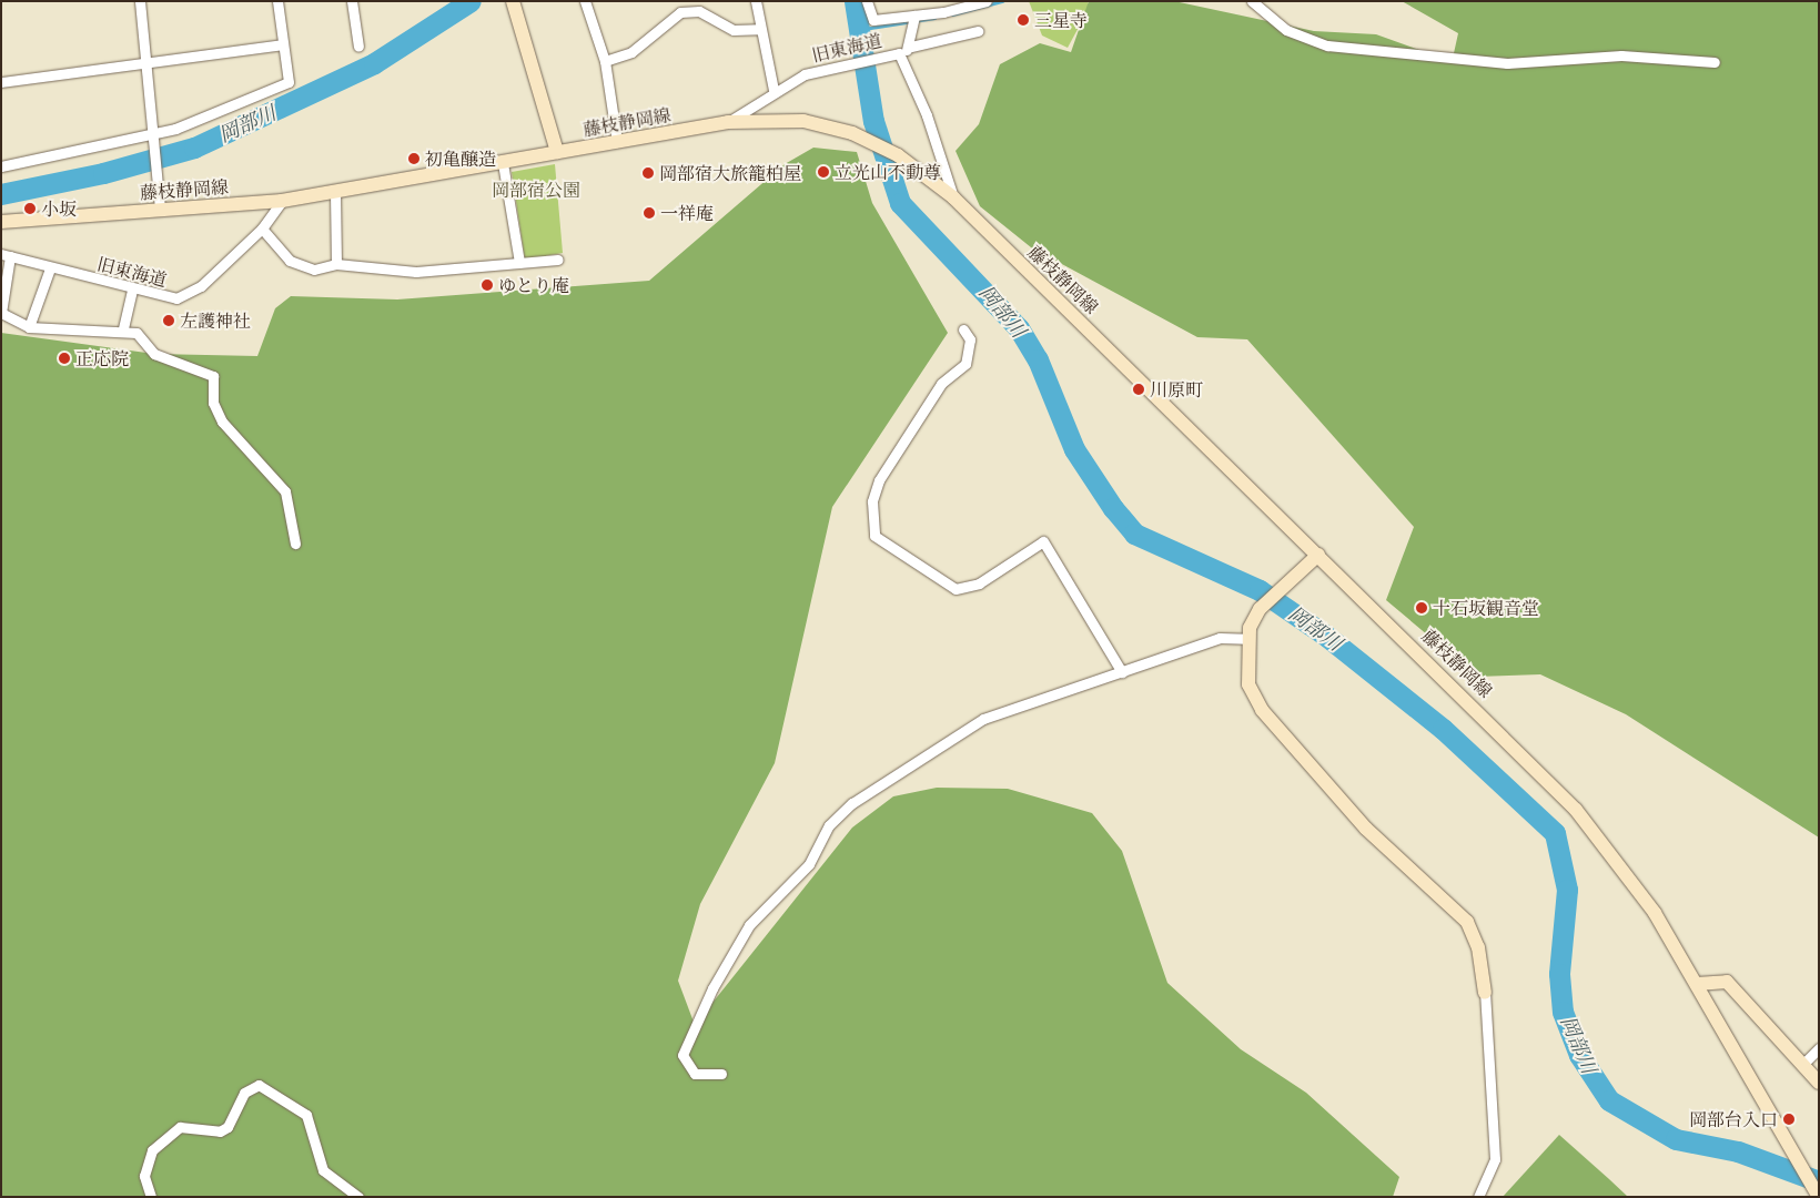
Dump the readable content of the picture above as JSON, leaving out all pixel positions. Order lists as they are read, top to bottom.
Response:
{
  "streets": {
    "main road": ["藤枝静岡線"],
    "street": ["旧東海道"]
  },
  "crossings": [
    ["旧東海道", "藤枝静岡線"]
  ],
  "water": ["岡部川"],
  "parks": ["岡部宿公園"],
  "places": [
    "三星寺",
    "初亀醸造",
    "立光山不動尊",
    "岡部宿大旅籠柏屋",
    "小坂",
    "一祥庵",
    "ゆとり庵",
    "左護神社",
    "正応院",
    "川原町",
    "十石坂観音堂",
    "岡部台入口"
  ]
}
